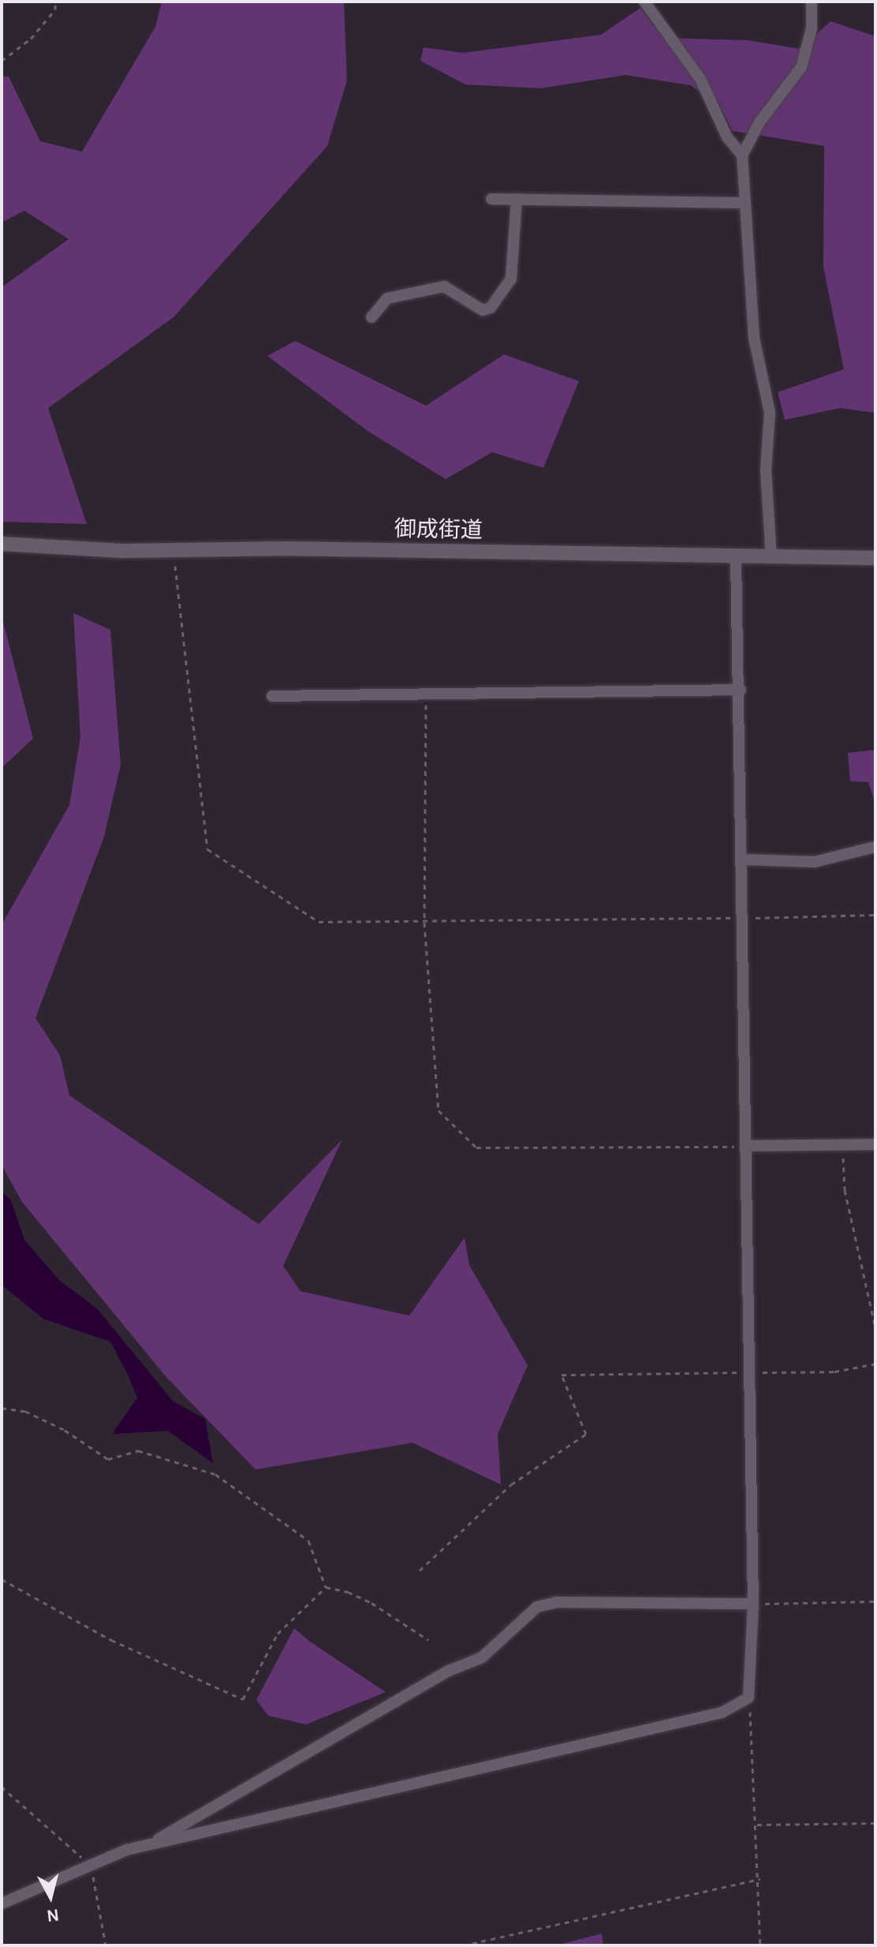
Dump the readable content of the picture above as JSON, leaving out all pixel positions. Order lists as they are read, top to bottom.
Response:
{
  "streets": {
    "street": ["御成街道"]
  },
  "north": "bottom"
}
